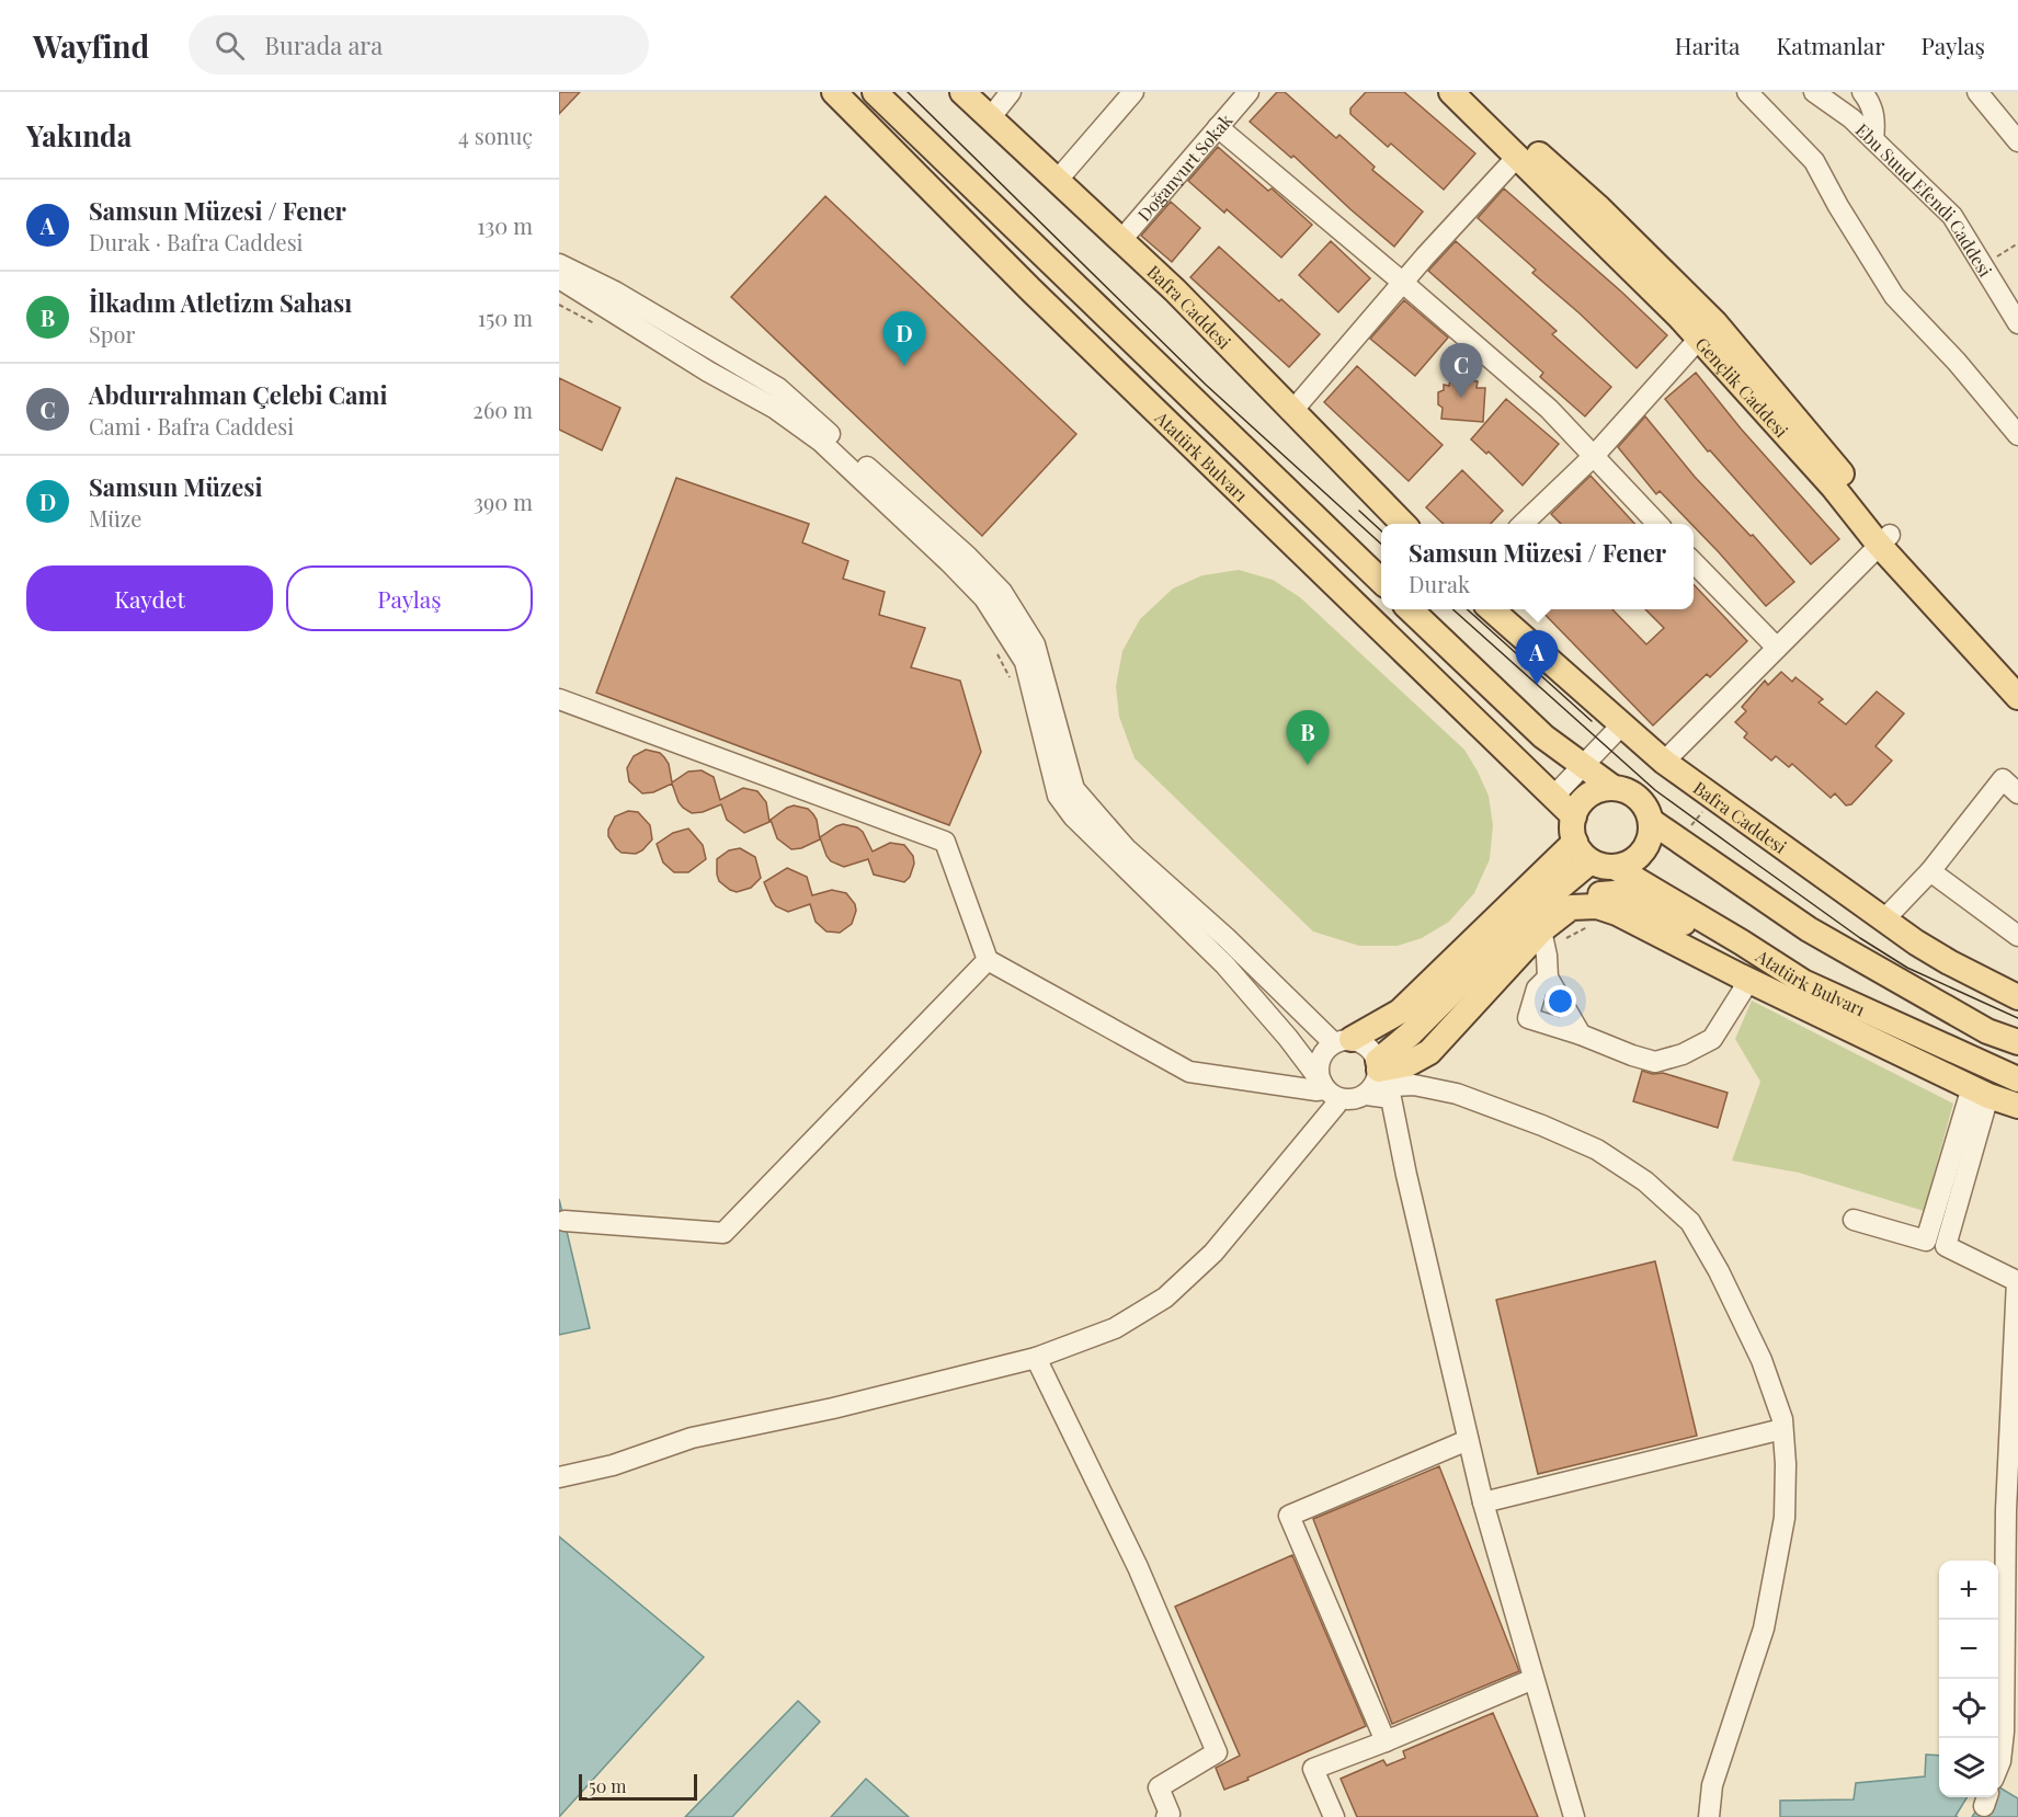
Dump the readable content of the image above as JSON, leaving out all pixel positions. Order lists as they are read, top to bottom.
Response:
{
  "streets": {
    "main road": ["Bafra Caddesi", "Gençlik Caddesi", "Atatürk Bulvarı"],
    "street": ["Doğanyurt Sokak", "Ebu Suud Efendi Caddesi"]
  },
  "crossings": [
    ["Doğanyurt Sokak", "Bafra Caddesi"]
  ],
  "scale_bar": "50 m",
  "page": {
    "header": "Wayfind",
    "search": "Burada ara",
    "nav": ["Harita", "Katmanlar", "Paylaş"],
    "heading": ["Yakında", "4 sonuç"],
    "list": [
      {
        "mark": "A",
        "name": "Samsun Müzesi / Fener",
        "note": "Durak · Bafra Caddesi",
        "value": "130 m"
      },
      {
        "mark": "B",
        "name": "İlkadım Atletizm Sahası",
        "note": "Spor",
        "value": "150 m"
      },
      {
        "mark": "C",
        "name": "Abdurrahman Çelebi Cami",
        "note": "Cami · Bafra Caddesi",
        "value": "260 m"
      },
      {
        "mark": "D",
        "name": "Samsun Müzesi",
        "note": "Müze",
        "value": "390 m"
      }
    ],
    "pins": [
      "D",
      "C",
      "A",
      "B"
    ],
    "popup": ["Samsun Müzesi / Fener", "Durak"],
    "buttons": ["Kaydet", "Paylaş"],
    "map_buttons": ["+", "−"],
    "scale": "50 m"
  }
}
